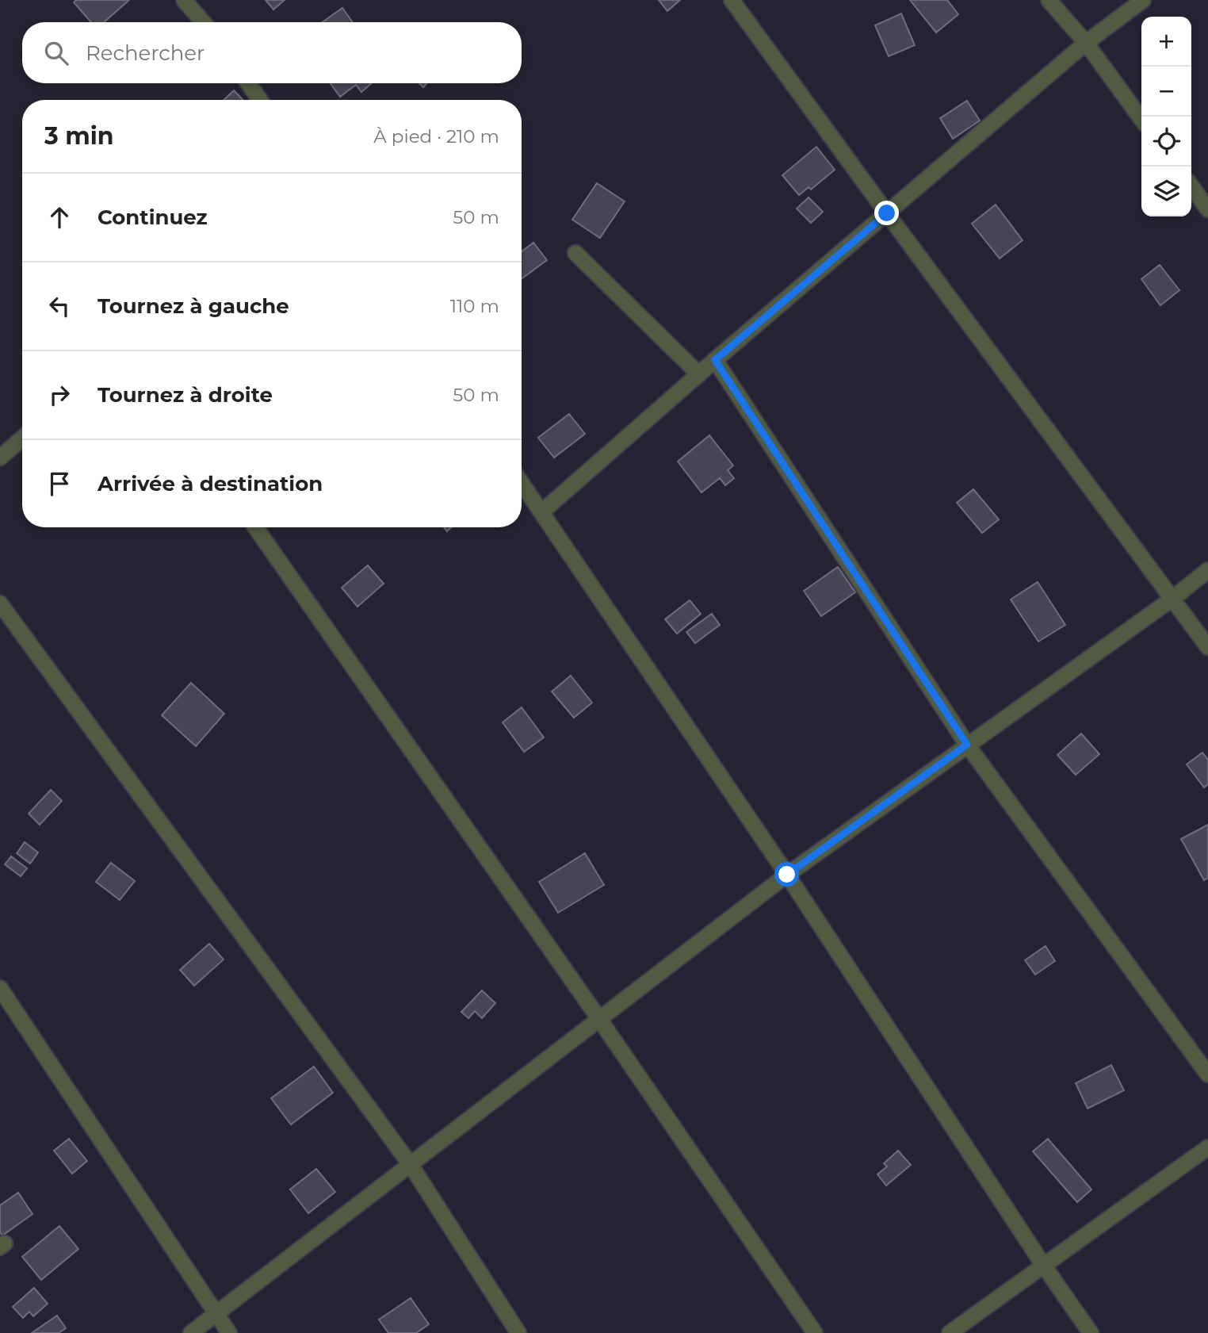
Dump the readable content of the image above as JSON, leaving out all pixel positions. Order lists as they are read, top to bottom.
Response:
{
  "page": {
    "map_buttons": ["+", "−"],
    "search": "Rechercher",
    "heading": ["3 min", "À pied · 210 m"],
    "list": [
      ["Continuez", "50 m"],
      ["Tournez à gauche", "110 m"],
      ["Tournez à droite", "50 m"],
      "Arrivée à destination"
    ]
  }
}
